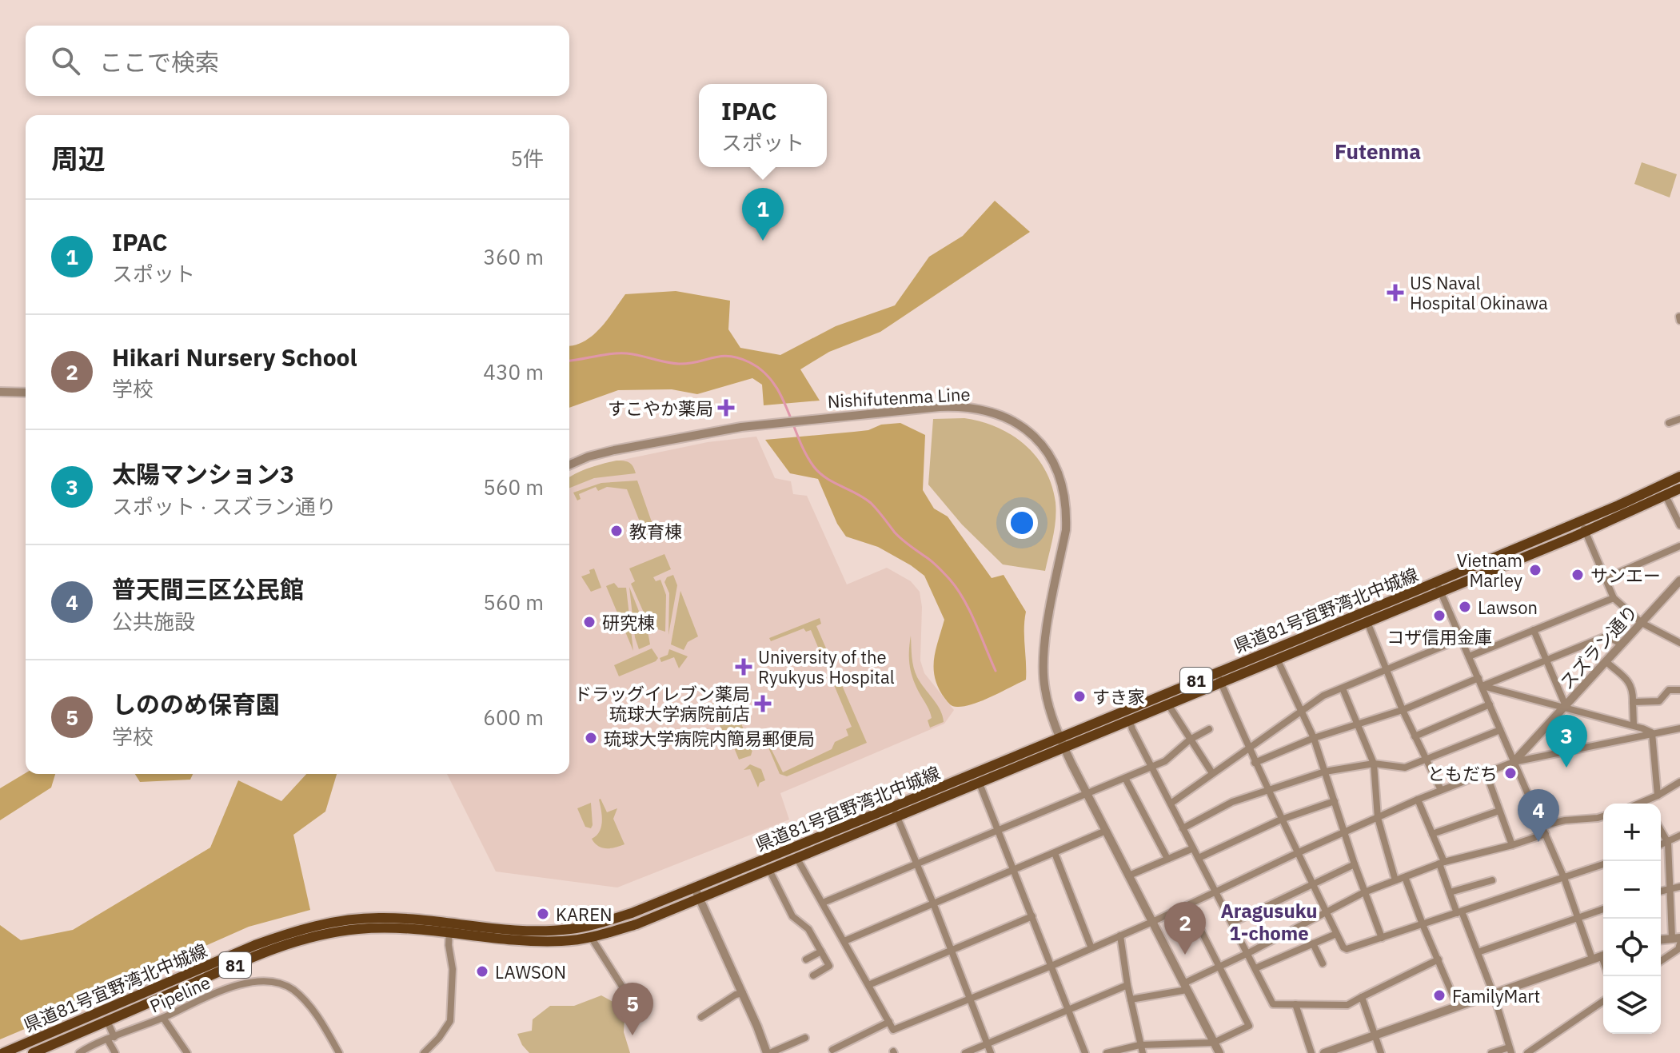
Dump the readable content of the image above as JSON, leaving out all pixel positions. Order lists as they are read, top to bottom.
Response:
{
  "streets": {
    "main road": ["県道81号宜野湾北中城線", "81"],
    "street": ["Nishifutenma Line", "スズラン通り", "Pipeline"]
  },
  "crossings": [
    ["Nishifutenma Line", "県道81号宜野湾北中城線"]
  ],
  "districts": ["Futenma", "Aragusuku 1-chome"],
  "places": {
    "health": [
      "US Naval Hospital Okinawa",
      "すこやか薬局",
      "University of the Ryukyus Hospital",
      "ドラッグイレブン薬局 琉球大学病院前店"
    ],
    "other": [
      "教育棟",
      "Vietnam Marley",
      "サンエー",
      "Lawson",
      "コザ信用金庫",
      "研究棟",
      "すき家",
      "琉球大学病院内簡易郵便局",
      "ともだち",
      "KAREN",
      "LAWSON",
      "FamilyMart"
    ]
  },
  "page": {
    "search": "ここで検索",
    "popup": ["IPAC", "スポット"],
    "heading": ["周辺", "5件"],
    "pins": [
      "1",
      "3",
      "4",
      "2",
      "5"
    ],
    "list": [
      {
        "mark": "1",
        "name": "IPAC",
        "note": "スポット",
        "value": "360 m"
      },
      {
        "mark": "2",
        "name": "Hikari Nursery School",
        "note": "学校",
        "value": "430 m"
      },
      {
        "mark": "3",
        "name": "太陽マンション3",
        "note": "スポット · スズラン通り",
        "value": "560 m"
      },
      {
        "mark": "4",
        "name": "普天間三区公民館",
        "note": "公共施設",
        "value": "560 m"
      },
      {
        "mark": "5",
        "name": "しののめ保育園",
        "note": "学校",
        "value": "600 m"
      }
    ],
    "map_buttons": ["+", "−"]
  }
}
